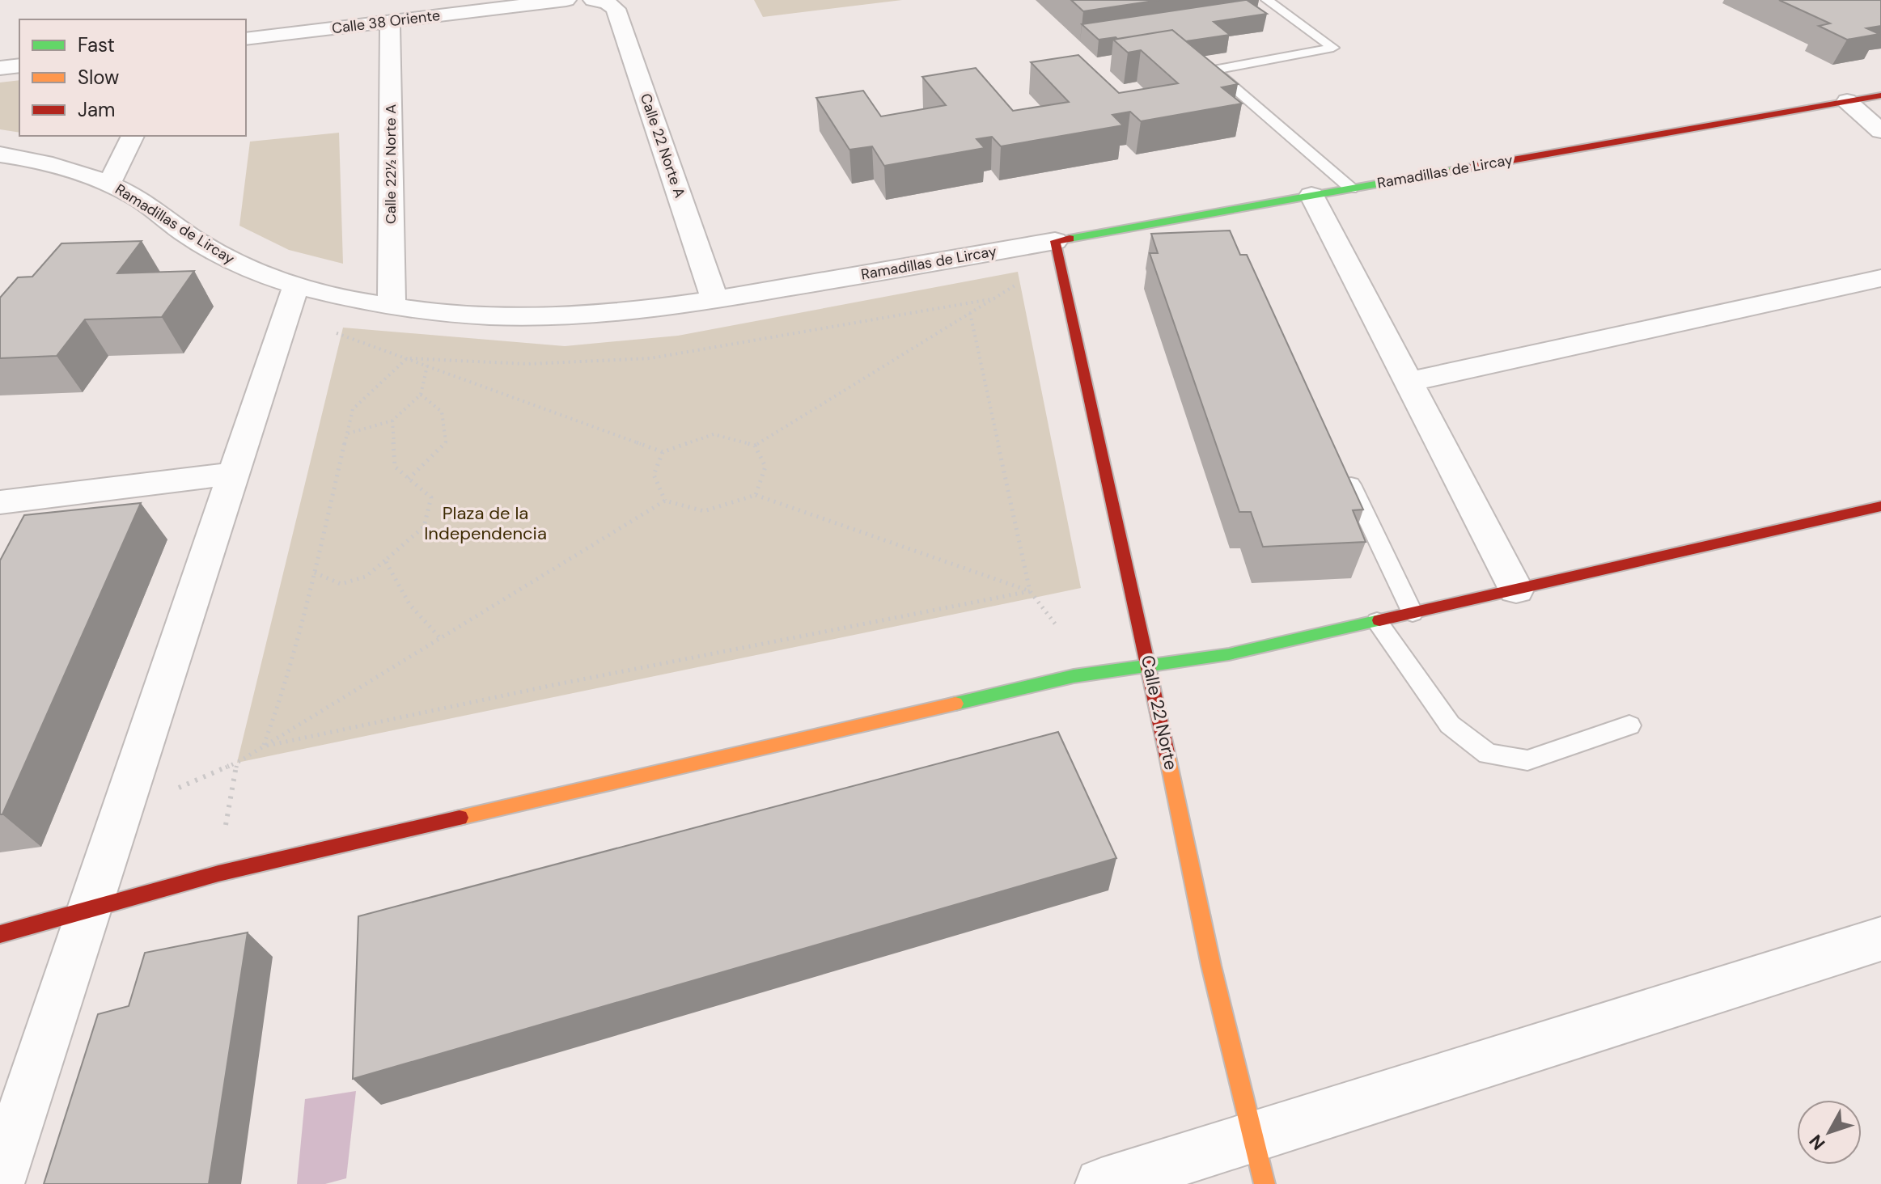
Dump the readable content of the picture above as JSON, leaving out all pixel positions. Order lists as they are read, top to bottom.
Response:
{
  "streets": {
    "street": [
      "Calle 38 Oriente",
      "Calle 22 Norte A",
      "Calle 22½ Norte A",
      "Ramadillas de Lircay",
      "Calle 22 Norte"
    ]
  },
  "crossings": [
    ["Calle 38 Oriente", "Calle 22½ Norte A"],
    ["Calle 22 Norte A", "Ramadillas de Lircay"],
    ["Calle 22½ Norte A", "Ramadillas de Lircay"],
    ["Ramadillas de Lircay", "Calle 22 Norte"]
  ],
  "parks": ["Plaza de la Independencia"],
  "legend": ["Fast", "Slow", "Jam"],
  "north": "bottom left"
}
